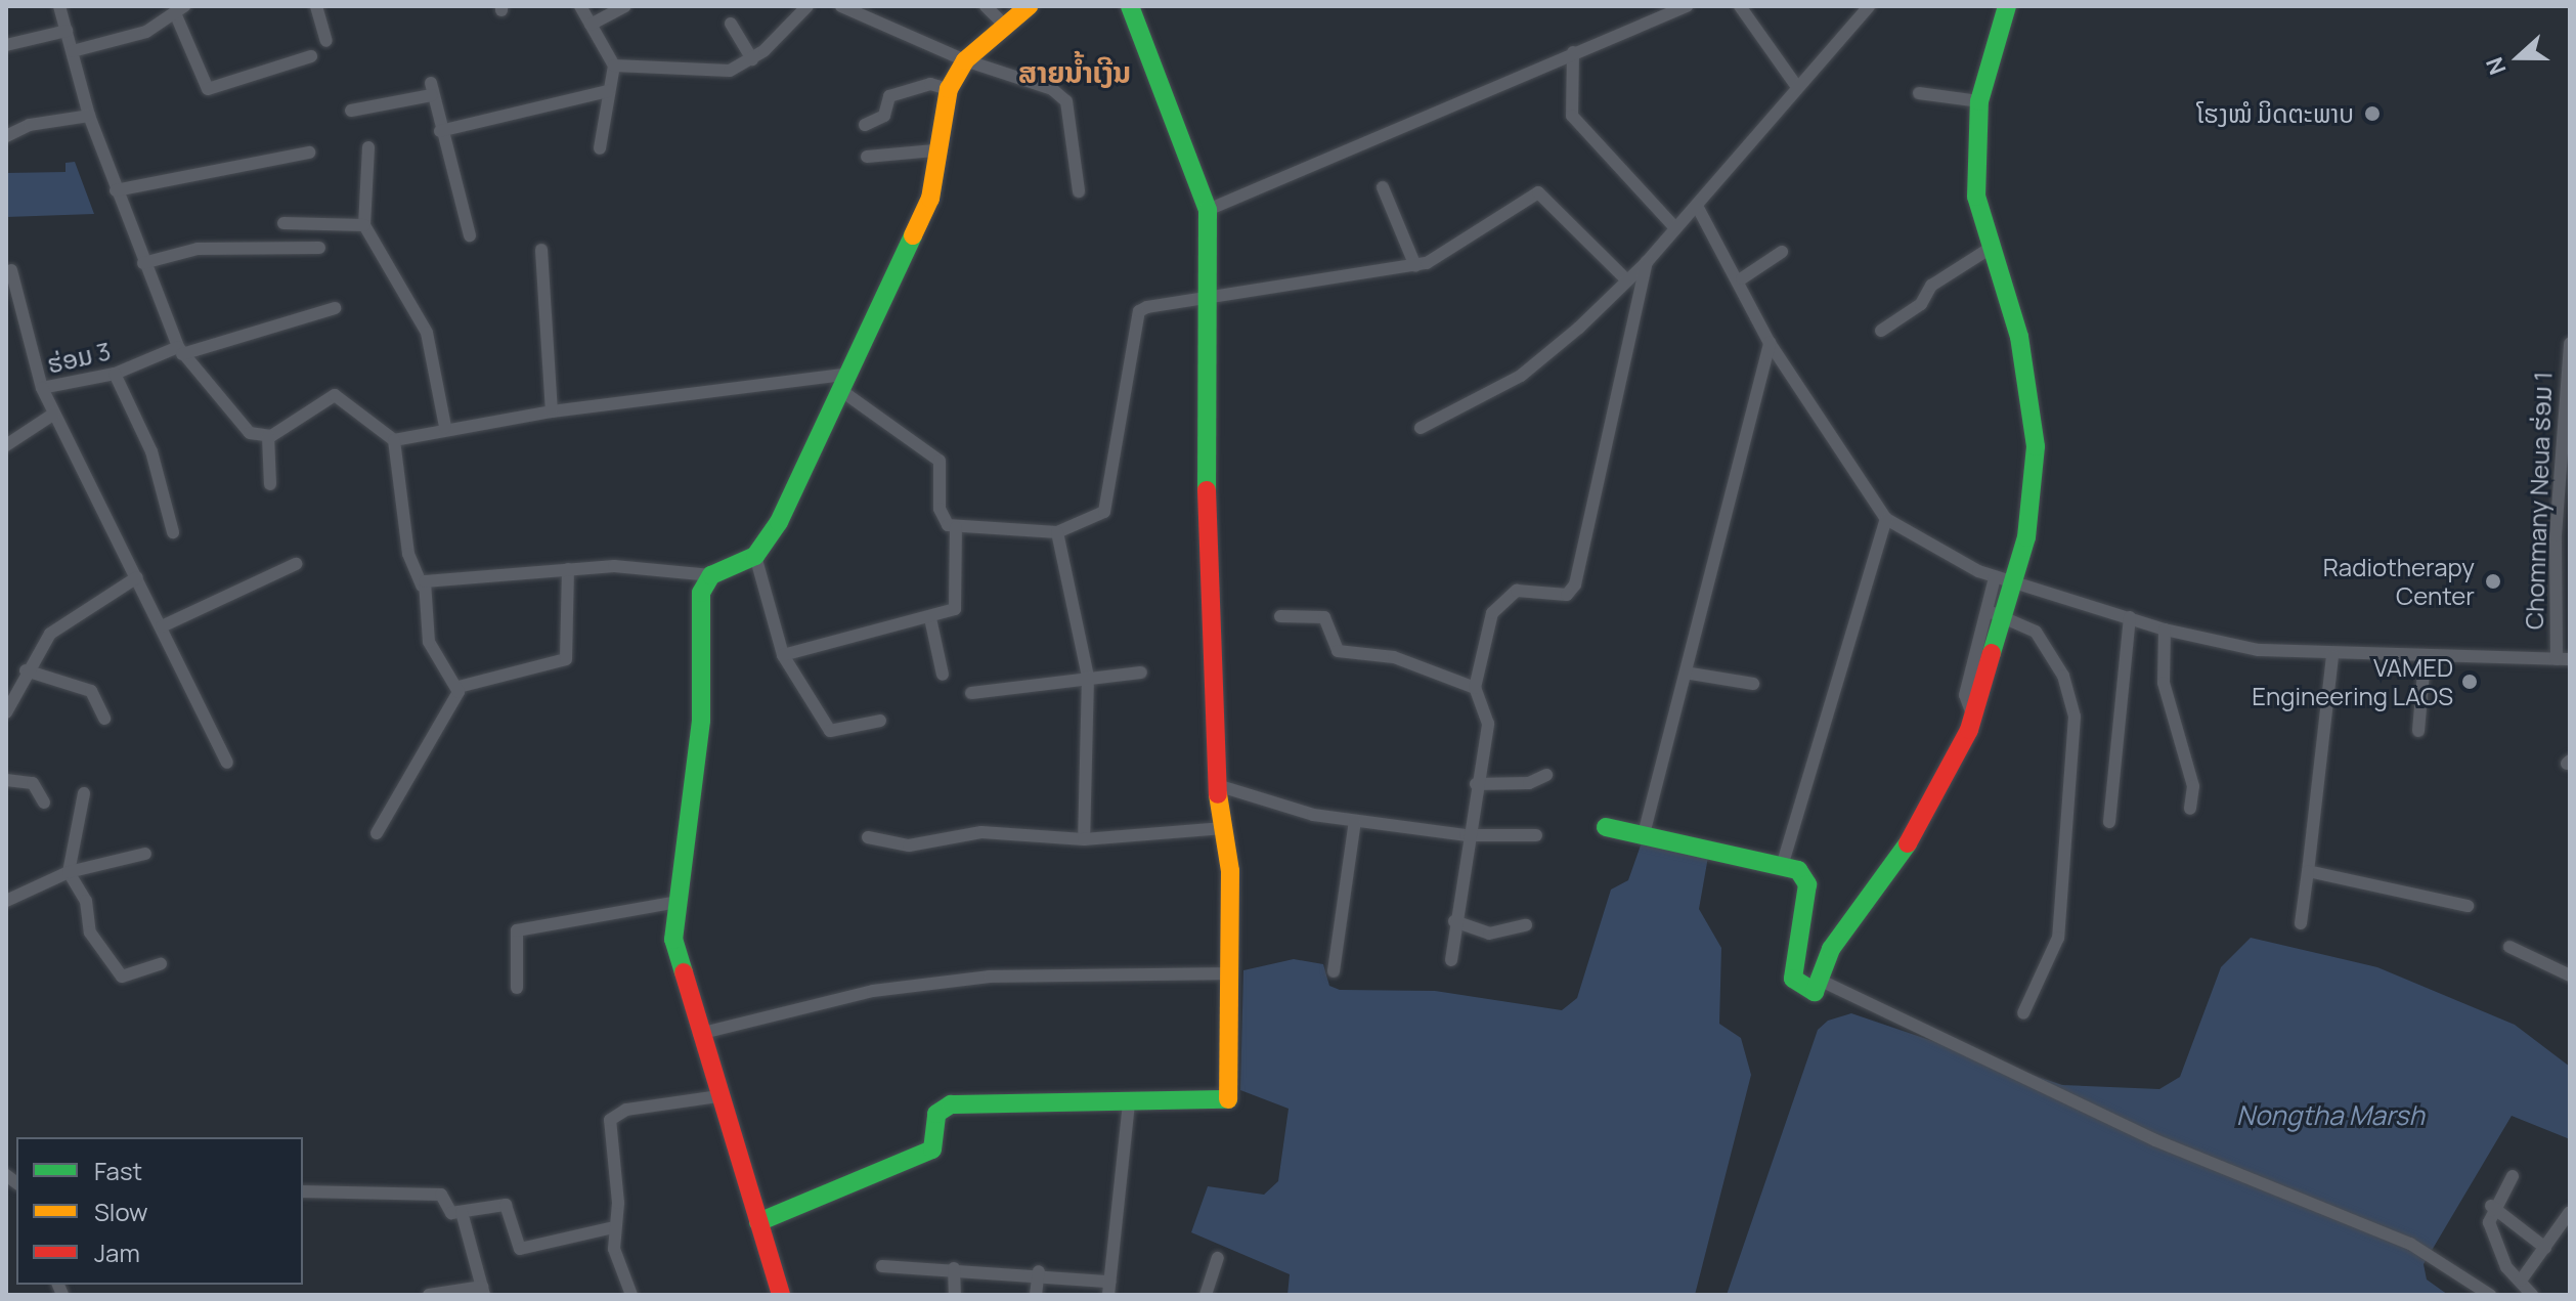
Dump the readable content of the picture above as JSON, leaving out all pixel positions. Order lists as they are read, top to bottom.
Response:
{
  "streets": {
    "street": ["ຮ່ອມ 3", "Chommany Neua ຮ່ອມ 1"]
  },
  "districts": ["ສາຍນ້ຳເງີນ"],
  "water": ["Nongtha Marsh"],
  "places": ["ໂຮງໝໍ ມິດຕະພາບ", "Radiotherapy Center", "VAMED Engineering LAOS"],
  "legend": ["Fast", "Slow", "Jam"],
  "north": "left"
}
